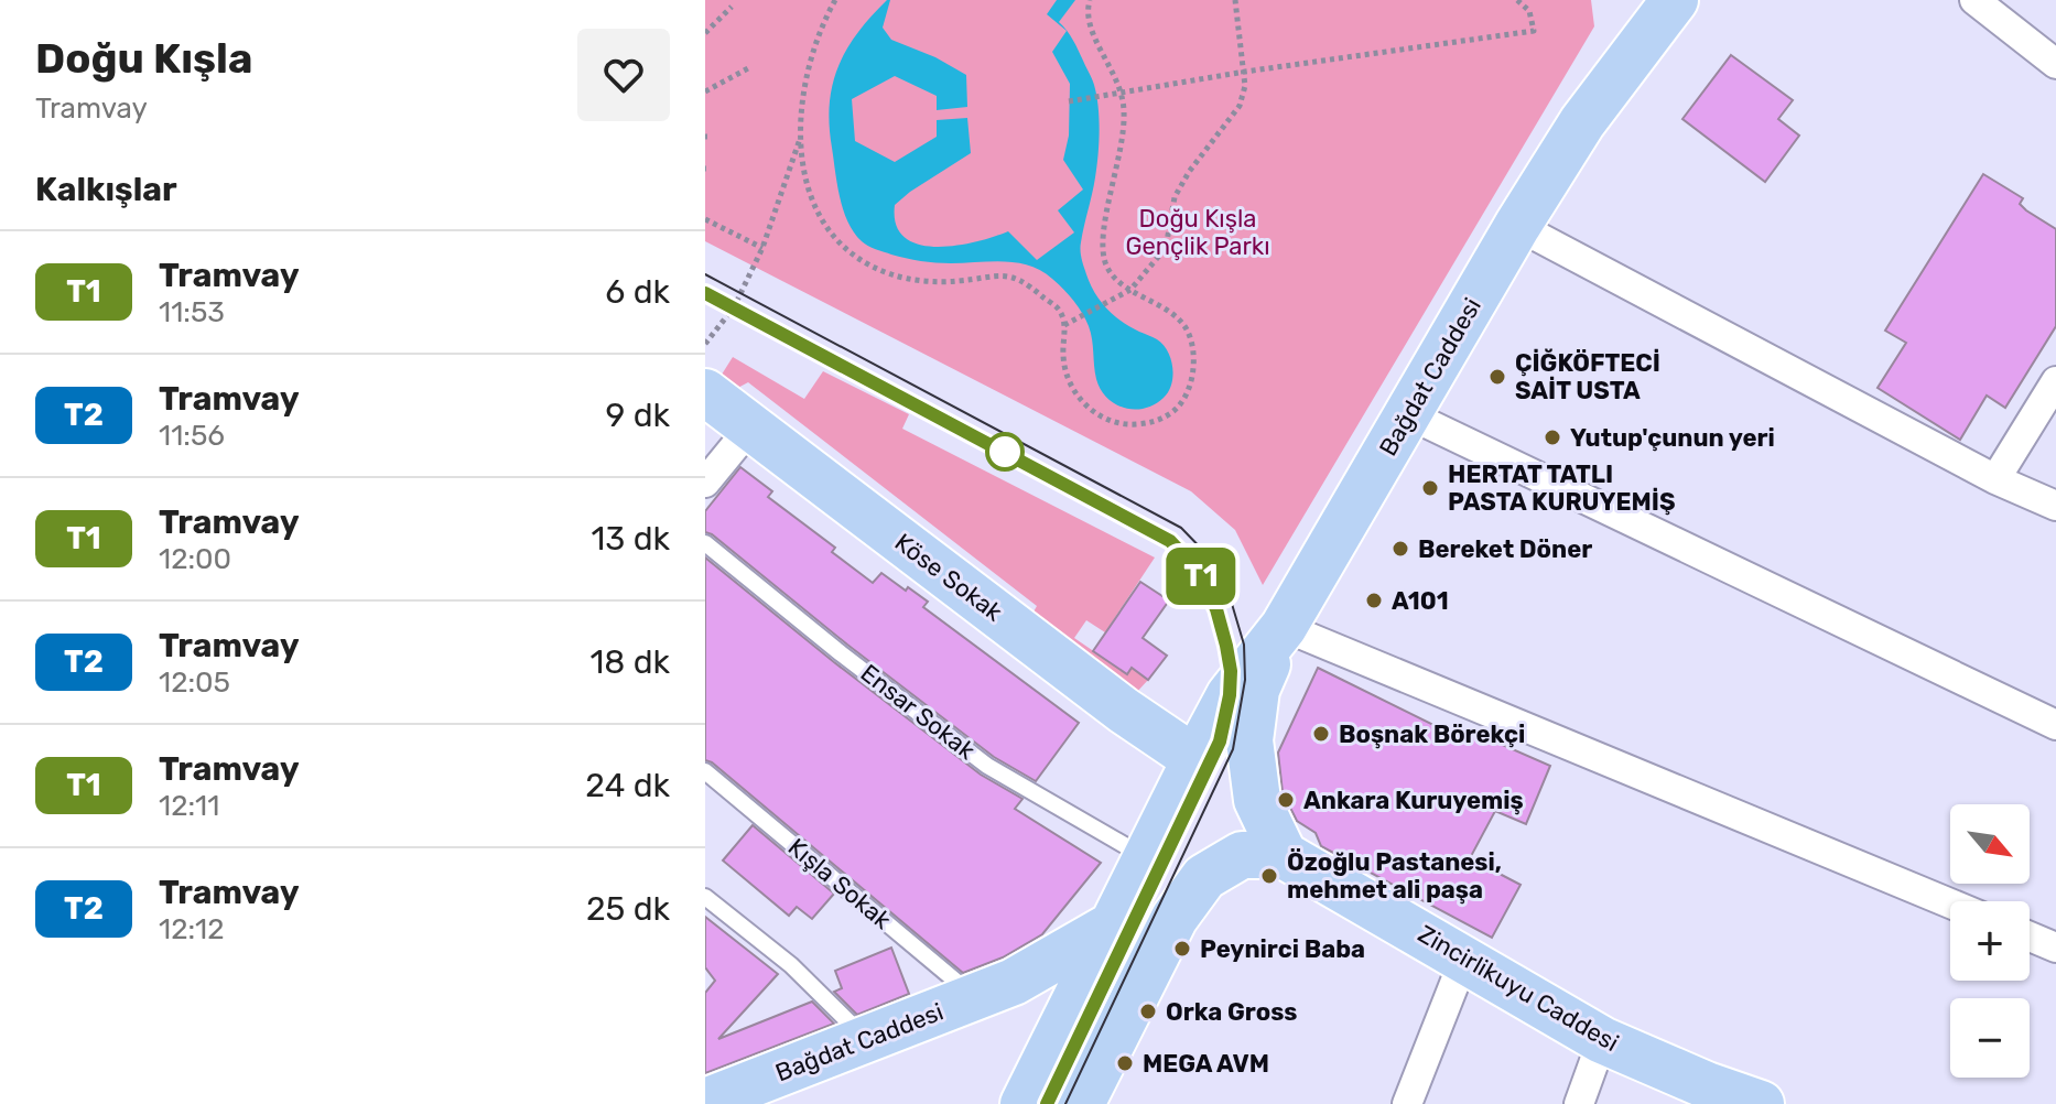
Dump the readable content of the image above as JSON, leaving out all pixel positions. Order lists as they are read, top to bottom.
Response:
{
  "streets": {
    "main road": ["Bağdat Caddesi", "Köse Sokak", "Zincirlikuyu Caddesi"],
    "lane": ["Ensar Sokak", "Kışla Sokak"]
  },
  "crossings": [
    ["Bağdat Caddesi", "Köse Sokak"],
    ["Bağdat Caddesi", "Ensar Sokak"],
    ["Bağdat Caddesi", "Kışla Sokak"]
  ],
  "parks": ["Doğu Kışla Gençlik Parkı"],
  "places": [
    "ÇİĞKÖFTECİ SAİT USTA",
    "Yutup'çunun yeri",
    "HERTAT TATLI PASTA KURUYEMİŞ",
    "Bereket Döner",
    "A101",
    "Boşnak Börekçi",
    "Ankara Kuruyemiş",
    "Özoğlu Pastanesi, mehmet ali paşa",
    "Peynirci Baba",
    "Orka Gross",
    "MEGA AVM"
  ],
  "lines": ["tram line T1"],
  "north": "bottom right",
  "page": {
    "heading": [
      ["Doğu Kışla", "Tramvay"],
      "Kalkışlar"
    ],
    "on_map": "T1",
    "list": [
      {
        "mark": "T1",
        "name": "Tramvay",
        "note": "11:53",
        "value": "6 dk"
      },
      {
        "mark": "T2",
        "name": "Tramvay",
        "note": "11:56",
        "value": "9 dk"
      },
      {
        "mark": "T1",
        "name": "Tramvay",
        "note": "12:00",
        "value": "13 dk"
      },
      {
        "mark": "T2",
        "name": "Tramvay",
        "note": "12:05",
        "value": "18 dk"
      },
      {
        "mark": "T1",
        "name": "Tramvay",
        "note": "12:11",
        "value": "24 dk"
      },
      {
        "mark": "T2",
        "name": "Tramvay",
        "note": "12:12",
        "value": "25 dk"
      }
    ],
    "map_buttons": ["+", "−"]
  }
}
